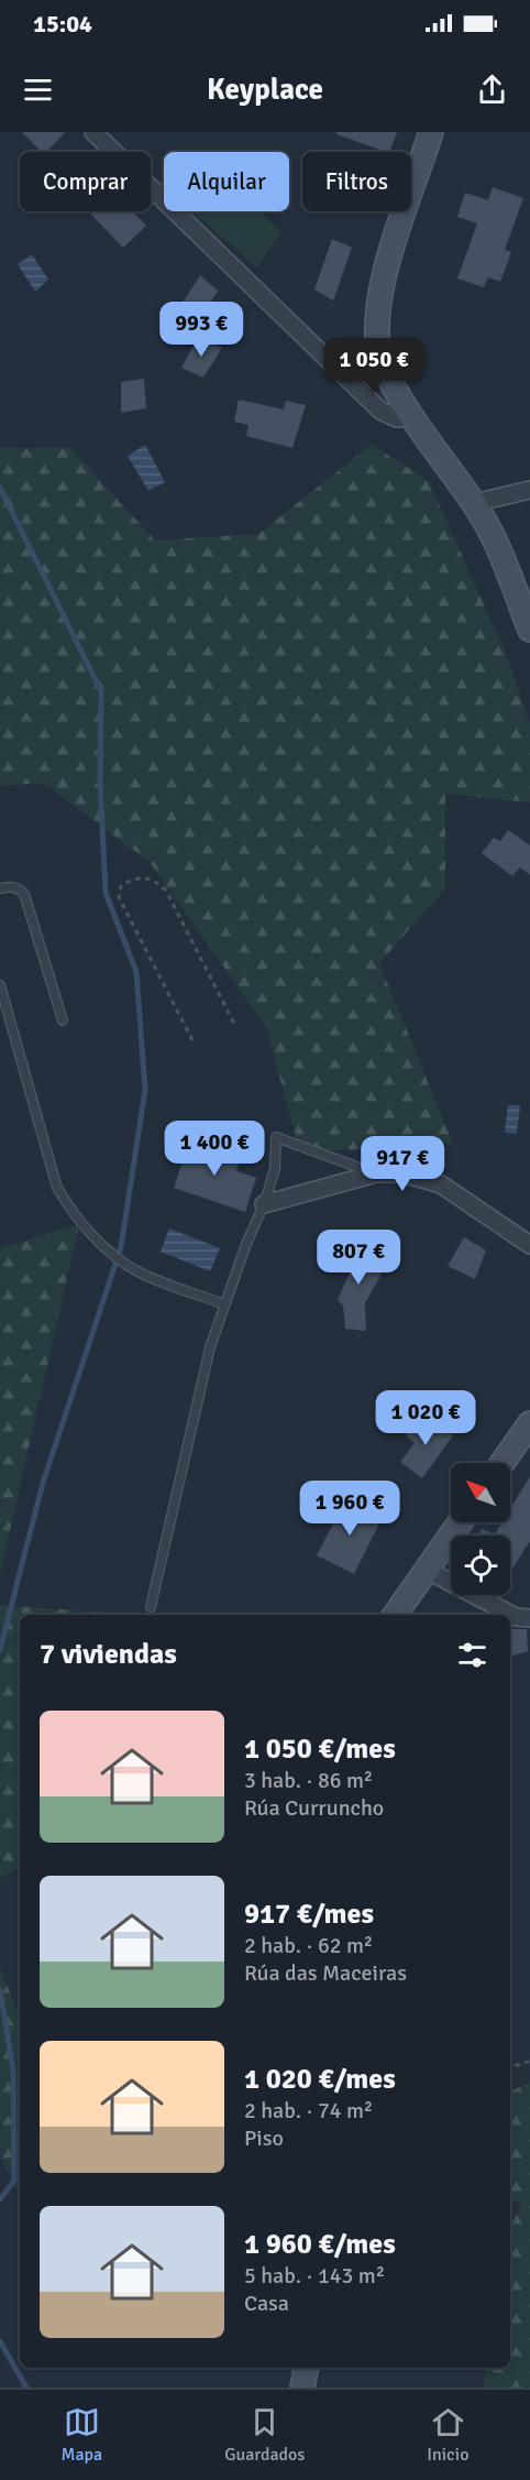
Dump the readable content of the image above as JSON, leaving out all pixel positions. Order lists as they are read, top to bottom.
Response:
{
  "north": "top left",
  "page": {
    "status": "15:04",
    "header": "Keyplace",
    "chip": ["Comprar", "Alquilar", "Filtros"],
    "price": [
      "993 €",
      "1 050 €",
      "1 400 €",
      "917 €",
      "807 €",
      "1 020 €",
      "1 960 €"
    ],
    "heading": "7 viviendas",
    "list": [
      {
        "name": "1 050 €/mes",
        "note": "3 hab. · 86 m² · Rúa Curruncho"
      },
      {
        "name": "917 €/mes",
        "note": "2 hab. · 62 m² · Rúa das Maceiras"
      },
      {
        "name": "1 020 €/mes",
        "note": "2 hab. · 74 m² · Piso"
      },
      {
        "name": "1 960 €/mes",
        "note": "5 hab. · 143 m² · Casa"
      }
    ],
    "tabs": ["Mapa", "Guardados", "Inicio"]
  }
}
